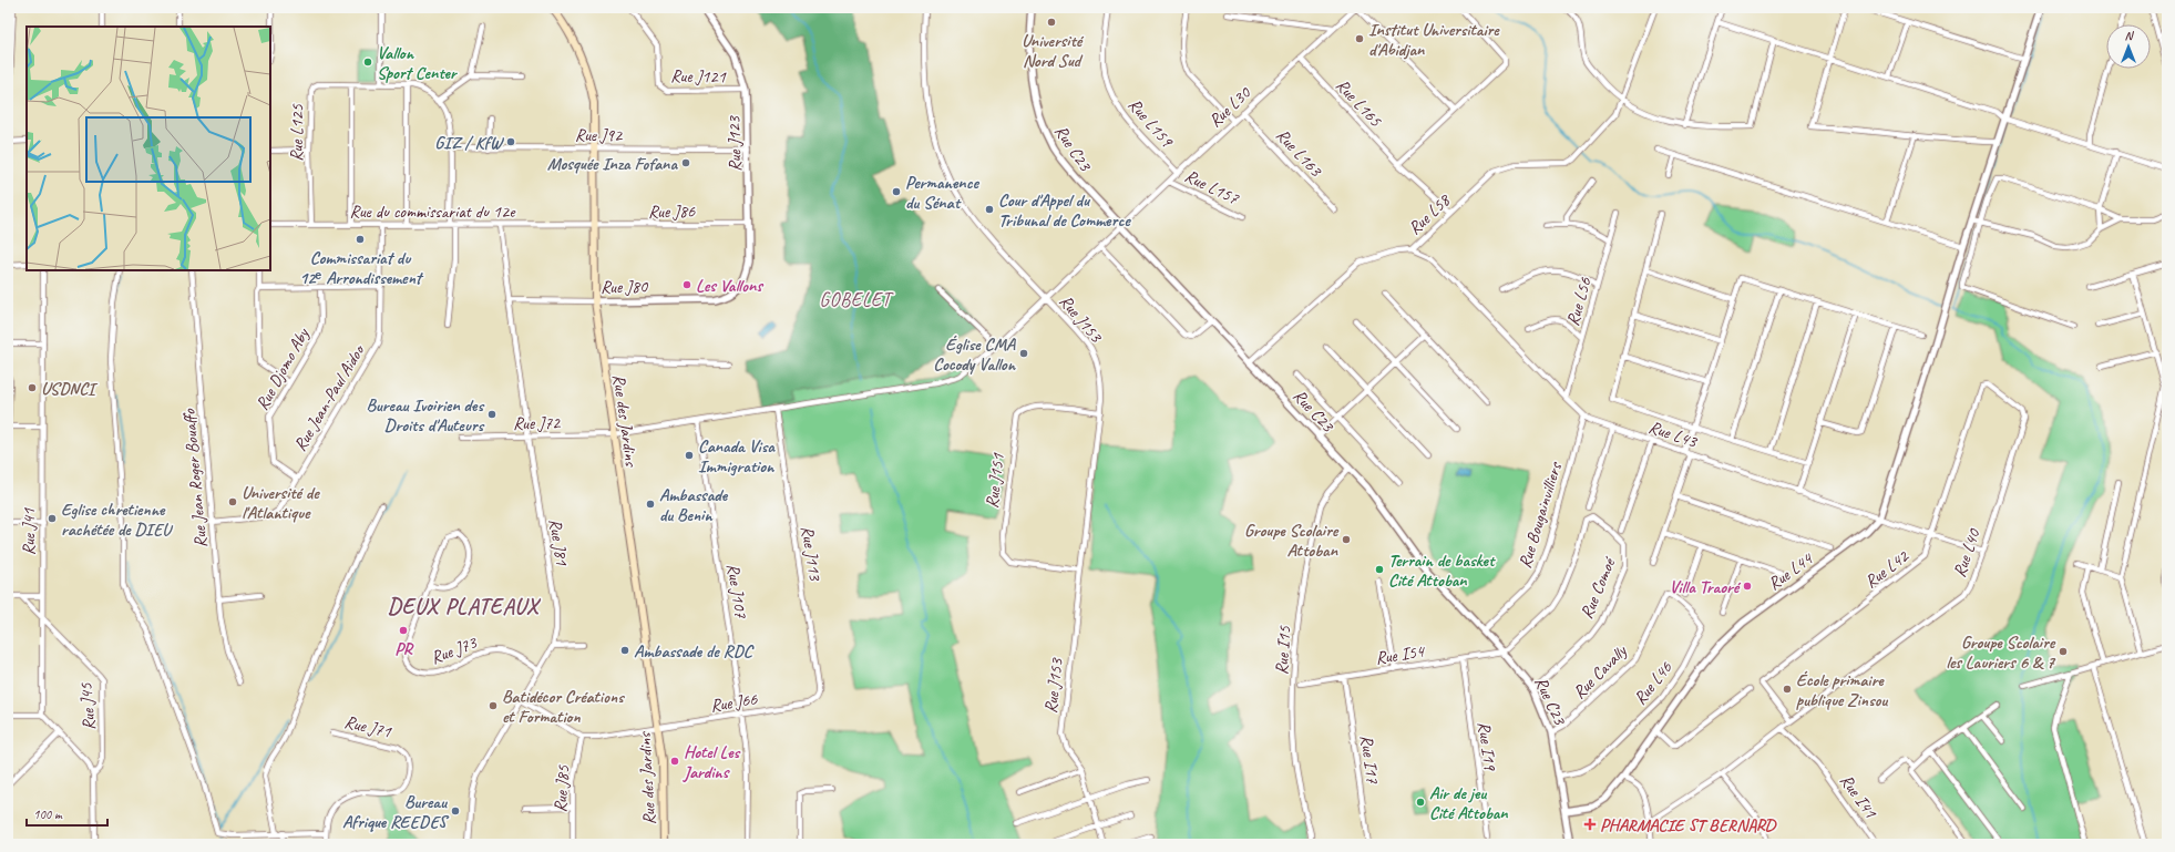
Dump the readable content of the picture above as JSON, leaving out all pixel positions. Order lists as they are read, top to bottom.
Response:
{
  "streets": {
    "main road": ["Rue des Jardins"],
    "street": [
      "Rue J121",
      "Rue L165",
      "Rue L30",
      "Rue L159",
      "Rue L125",
      "Rue J92",
      "Rue J123",
      "Rue C23",
      "Rue L163",
      "Rue L157",
      "Rue du commissariat du 12e",
      "Rue J86",
      "Rue L58",
      "Rue J80",
      "Rue L56",
      "Rue J153",
      "Rue Djomo Aby",
      "Rue Jean-Paul Aidoo",
      "Rue J72",
      "Rue L43",
      "Rue Jean Roger Bouaffo",
      "Rue J151",
      "Rue Bougainvilliers",
      "Rue J41",
      "Rue J81",
      "Rue J113",
      "Rue L40",
      "Rue L42",
      "Rue L44",
      "Rue Comoé",
      "Rue J107",
      "Rue J73",
      "Rue I15",
      "Rue I54",
      "Rue Cavally",
      "Rue L46",
      "Rue J66",
      "Rue J45",
      "Rue J71",
      "Rue I19",
      "Rue I17",
      "Rue J85",
      "Rue I41"
    ]
  },
  "crossings": [
    ["Rue J121", "Rue J123"],
    ["Rue L165", "Rue L30"],
    ["Rue L165", "Rue L58"],
    ["Rue L30", "Rue L159"],
    ["Rue L30", "Rue C23"],
    ["Rue L30", "Rue L163"],
    ["Rue L30", "Rue L157"],
    ["Rue L30", "Rue J153"],
    ["Rue L30", "Rue J72"],
    ["Rue L125", "Rue du commissariat du 12e"],
    ["Rue J92", "Rue J123"],
    ["Rue J92", "Rue des Jardins"],
    ["Rue J123", "Rue J86"],
    ["Rue J123", "Rue J80"],
    ["Rue C23", "Rue L58"],
    ["Rue C23", "Rue Bougainvilliers"],
    ["Rue C23", "Rue L44"],
    ["Rue C23", "Rue Comoé"],
    ["Rue C23", "Rue I15"],
    ["Rue C23", "Rue I54"],
    ["Rue C23", "Rue Cavally"],
    ["Rue C23", "Rue L46"],
    ["Rue du commissariat du 12e", "Rue J86"],
    ["Rue du commissariat du 12e", "Rue Jean-Paul Aidoo"],
    ["Rue du commissariat du 12e", "Rue des Jardins"],
    ["Rue du commissariat du 12e", "Rue J81"],
    ["Rue J86", "Rue des Jardins"],
    ["Rue L58", "Rue L43"],
    ["Rue J80", "Rue des Jardins"],
    ["Rue J80", "Rue J81"],
    ["Rue L56", "Rue L43"],
    ["Rue J153", "Rue J151"],
    ["Rue Djomo Aby", "Rue Jean-Paul Aidoo"],
    ["Rue Jean-Paul Aidoo", "Rue Jean Roger Bouaffo"],
    ["Rue des Jardins", "Rue J72"],
    ["Rue des Jardins", "Rue J66"],
    ["Rue J72", "Rue J81"],
    ["Rue J72", "Rue J113"],
    ["Rue J72", "Rue J107"],
    ["Rue L43", "Rue Bougainvilliers"],
    ["Rue L43", "Rue L40"],
    ["Rue L43", "Rue L42"],
    ["Rue L43", "Rue L44"],
    ["Rue J41", "Rue J45"],
    ["Rue J81", "Rue J73"],
    ["Rue J113", "Rue J66"],
    ["Rue L40", "Rue L42"],
    ["Rue L40", "Rue I41"],
    ["Rue Comoé", "Rue I54"],
    ["Rue J107", "Rue J66"],
    ["Rue I54", "Rue I19"],
    ["Rue I54", "Rue I17"],
    ["Rue Cavally", "Rue L46"],
    ["Rue J66", "Rue J85"]
  ],
  "districts": ["GOBELET", "DEUX PLATEAUX"],
  "places": {
    "other": [
      "Université Nord Sud",
      "Institut Universitaire d'Abidjan",
      "Vallon Sport Center",
      "GIZ / KfW",
      "Mosquée Inza Fofana",
      "Permanence du Sénat",
      "Cour d'Appel du Tribunal de Commerce",
      "Commissariat du 12ᵉ Arrondissement",
      "Les Vallons",
      "Église CMA Cocody Vallon",
      "USDNCI",
      "Bureau Ivoirien des Droits d'Auteurs",
      "Canada Visa Immigration",
      "Université de l'Atlantique",
      "Ambassade du Benin",
      "Eglise chretienne rachétée de DIEU",
      "Groupe Scolaire Attoban",
      "Terrain de basket Cité Attoban",
      "Villa Traoré",
      "PR",
      "Ambassade de RDC",
      "Groupe Scolaire les Lauriers 6 & 7",
      "École primaire publique Zinsou",
      "Batidécor Créations et Formation",
      "Hotel Les Jardins",
      "Air de jeu Cité Attoban",
      "Bureau Afrique REEDES"
    ],
    "health": ["PHARMACIE ST BERNARD"]
  },
  "scale_bar": "100 m",
  "north": "top"
}
